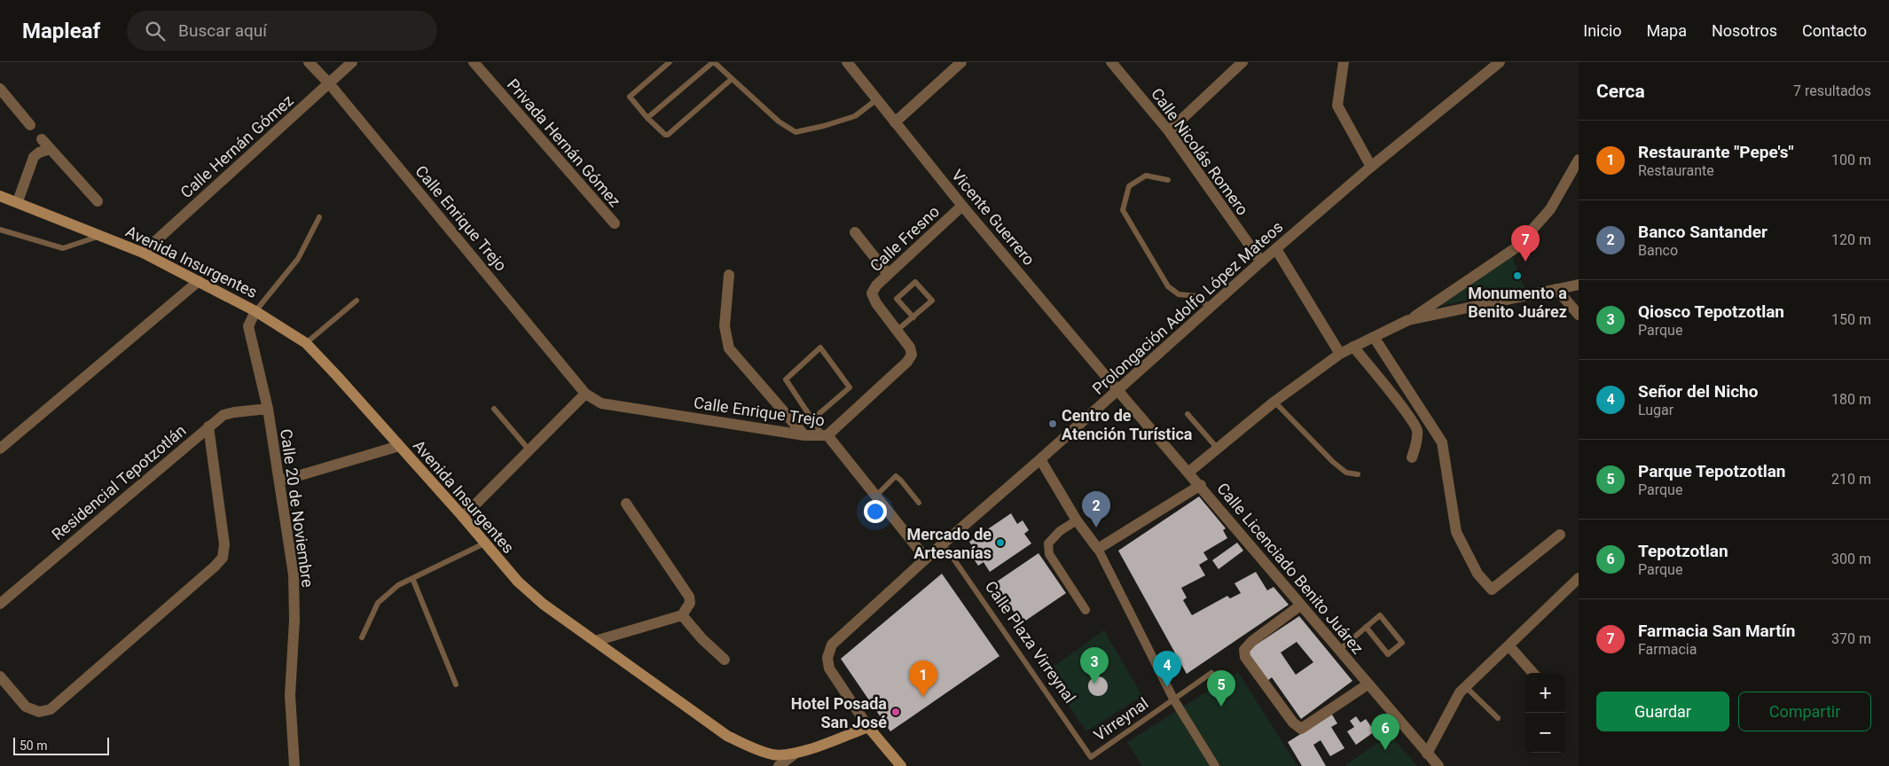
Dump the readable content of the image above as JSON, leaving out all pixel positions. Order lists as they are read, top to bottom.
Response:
{
  "streets": {
    "main road": ["Avenida Insurgentes"],
    "street": [
      "Privada Hernán Gómez",
      "Calle Hernán Gómez",
      "Calle Nicolás Romero",
      "Vicente Guerrero",
      "Calle Enrique Trejo",
      "Calle Fresno",
      "Prolongación Adolfo López Mateos",
      "Residencial Tepotzotlán",
      "Calle 20 de Noviembre",
      "Calle Licenciado Benito Juárez"
    ],
    "lane": ["Calle Plaza Virreynal", "Virreynal"]
  },
  "crossings": [
    ["Calle Hernán Gómez", "Calle Enrique Trejo"],
    ["Calle Hernán Gómez", "Avenida Insurgentes"],
    ["Calle Nicolás Romero", "Prolongación Adolfo López Mateos"],
    ["Vicente Guerrero", "Calle Fresno"],
    ["Vicente Guerrero", "Prolongación Adolfo López Mateos"],
    ["Vicente Guerrero", "Calle Licenciado Benito Juárez"],
    ["Calle Enrique Trejo", "Calle Fresno"],
    ["Calle Enrique Trejo", "Prolongación Adolfo López Mateos"],
    ["Avenida Insurgentes", "Prolongación Adolfo López Mateos"],
    ["Avenida Insurgentes", "Calle 20 de Noviembre"],
    ["Prolongación Adolfo López Mateos", "Calle Licenciado Benito Juárez"],
    ["Prolongación Adolfo López Mateos", "Calle Plaza Virreynal"],
    ["Residencial Tepotzotlán", "Calle 20 de Noviembre"],
    ["Calle Plaza Virreynal", "Virreynal"]
  ],
  "places": [
    "Monumento a Benito Juárez",
    "Centro de Atención Turística",
    "Mercado de Artesanías",
    "Hotel Posada San José"
  ],
  "scale_bar": "50 m",
  "page": {
    "header": "Mapleaf",
    "search": "Buscar aquí",
    "nav": [
      "Inicio",
      "Mapa",
      "Nosotros",
      "Contacto"
    ],
    "heading": ["Cerca", "7 resultados"],
    "list": [
      {
        "mark": "1",
        "name": "Restaurante \"Pepe's\"",
        "note": "Restaurante",
        "value": "100 m"
      },
      {
        "mark": "2",
        "name": "Banco Santander",
        "note": "Banco",
        "value": "120 m"
      },
      {
        "mark": "3",
        "name": "Qiosco Tepotzotlan",
        "note": "Parque",
        "value": "150 m"
      },
      {
        "mark": "4",
        "name": "Señor del Nicho",
        "note": "Lugar",
        "value": "180 m"
      },
      {
        "mark": "5",
        "name": "Parque Tepotzotlan",
        "note": "Parque",
        "value": "210 m"
      },
      {
        "mark": "6",
        "name": "Tepotzotlan",
        "note": "Parque",
        "value": "300 m"
      },
      {
        "mark": "7",
        "name": "Farmacia San Martín",
        "note": "Farmacia",
        "value": "370 m"
      }
    ],
    "pins": [
      "7",
      "2",
      "3",
      "4",
      "1",
      "5",
      "6"
    ],
    "map_buttons": ["+", "−"],
    "buttons": ["Guardar", "Compartir"],
    "scale": "50 m"
  }
}
